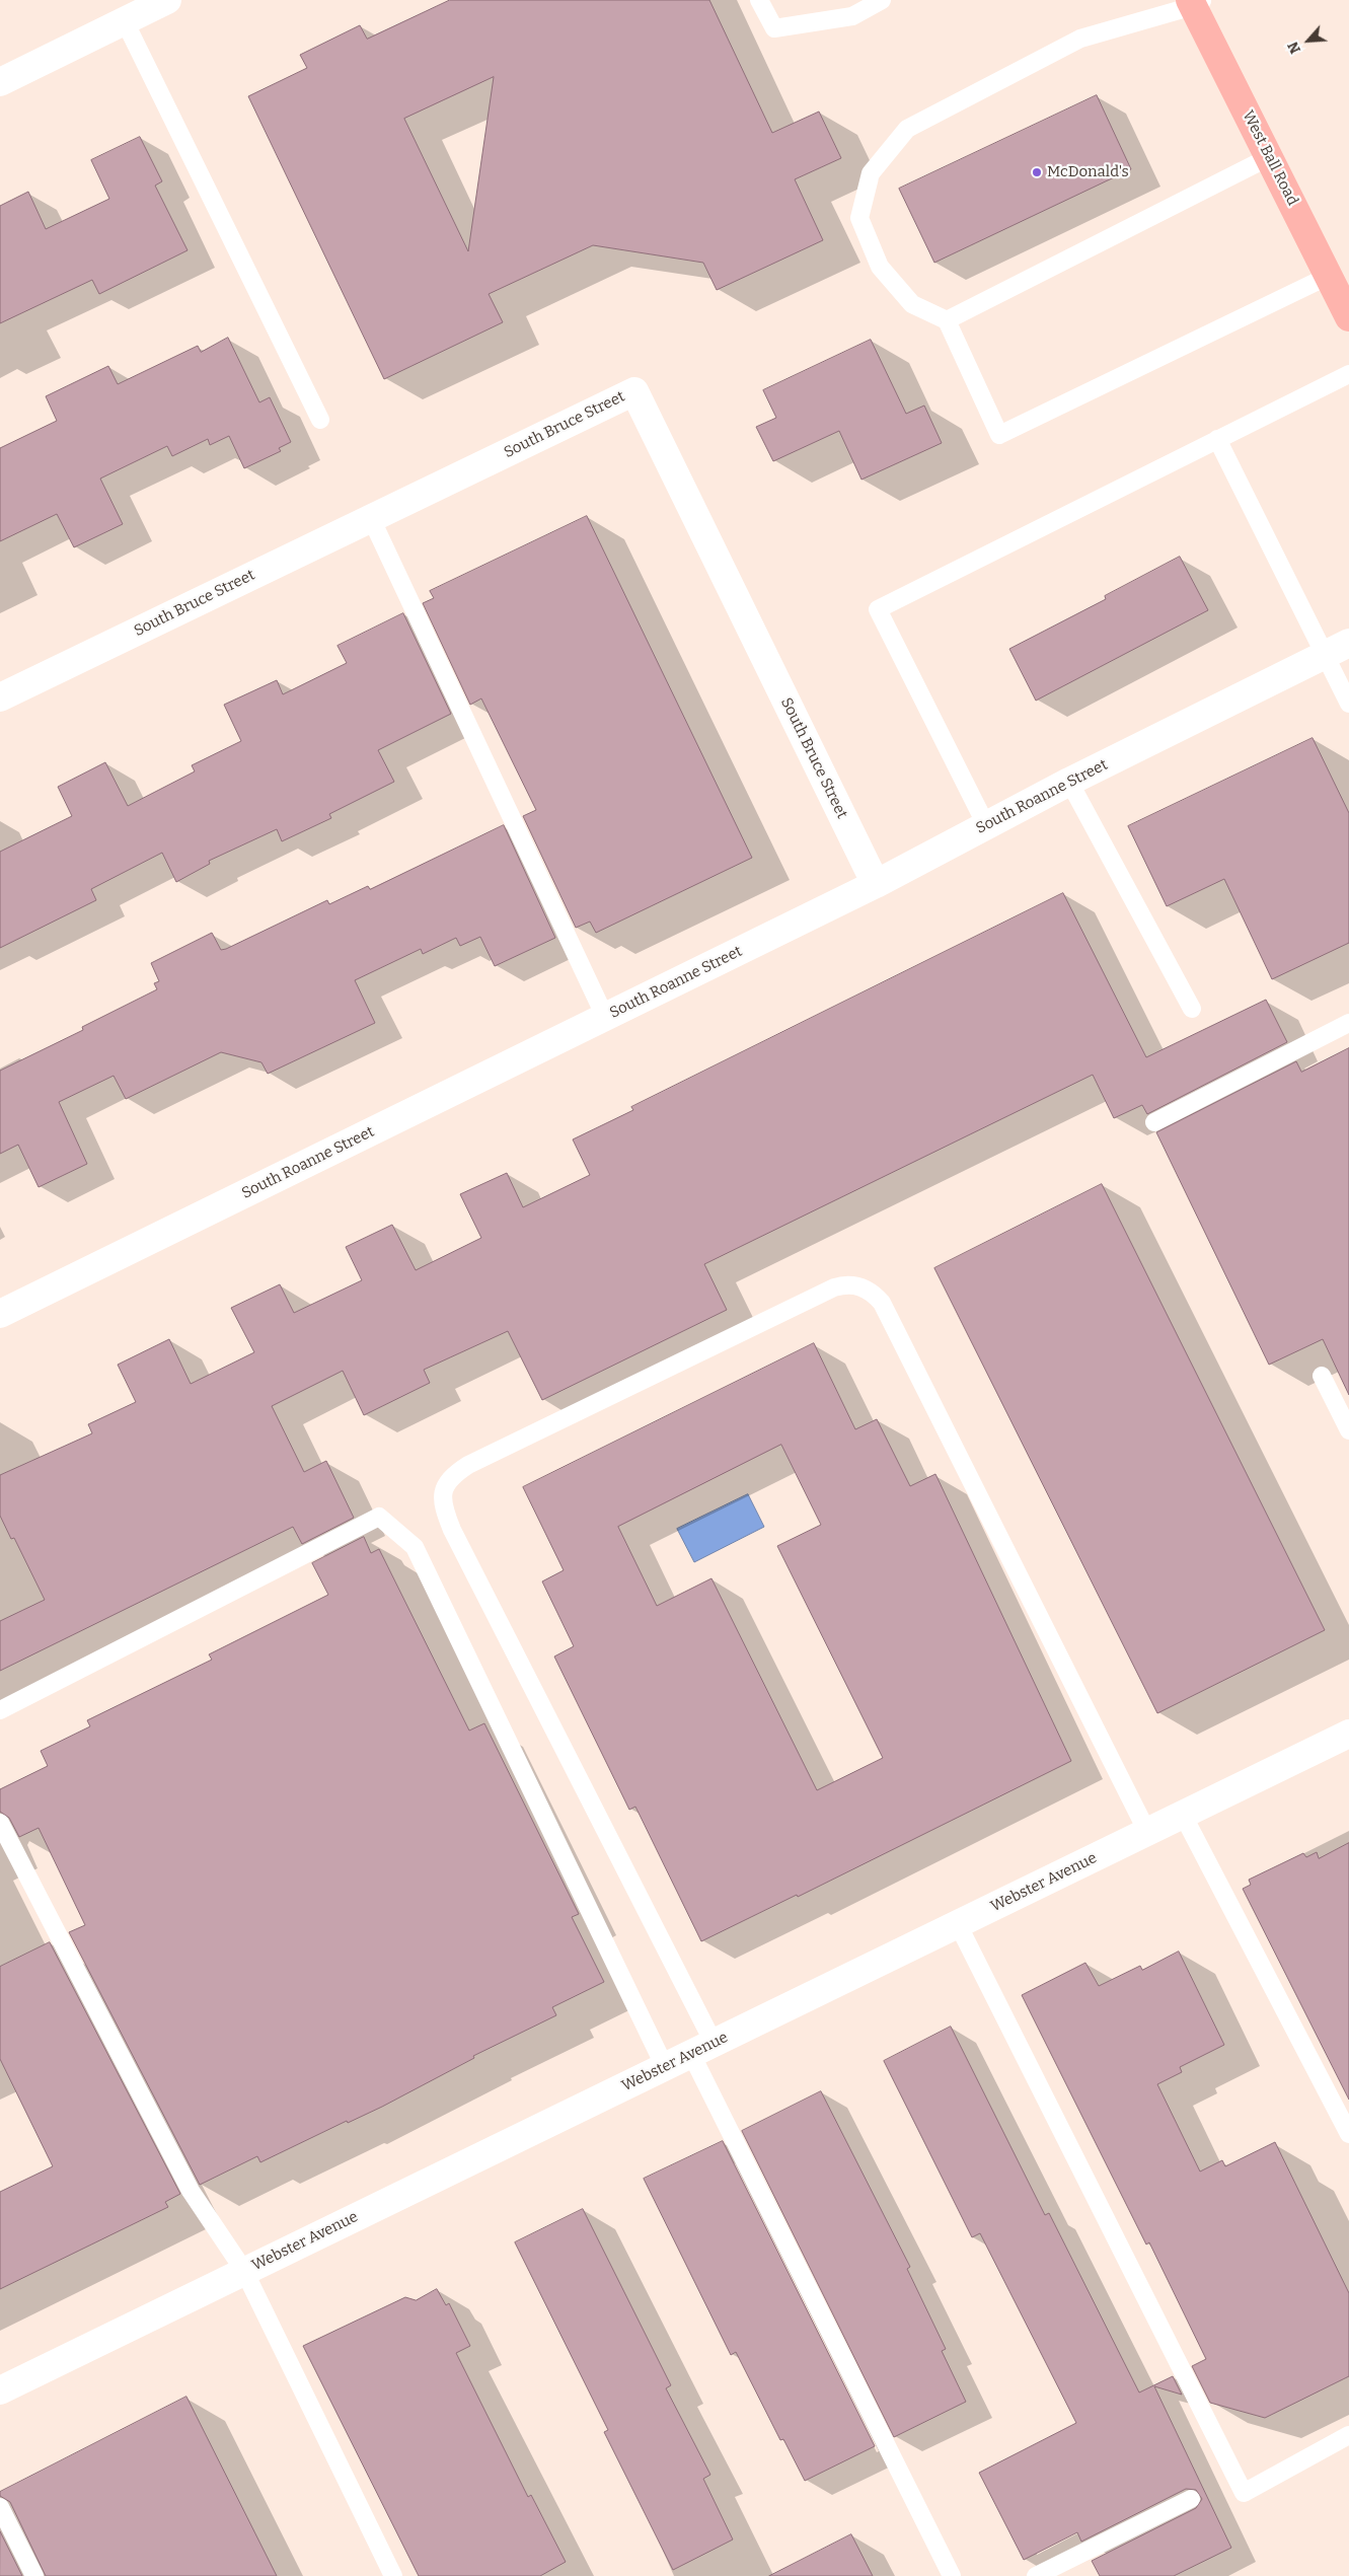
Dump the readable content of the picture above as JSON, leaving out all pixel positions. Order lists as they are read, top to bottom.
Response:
{
  "streets": {
    "main road": ["West Ball Road"],
    "street": ["South Bruce Street", "South Roanne Street", "Webster Avenue"]
  },
  "crossings": [
    ["South Bruce Street", "South Roanne Street"]
  ],
  "places": ["McDonald's"],
  "north": "bottom left"
}
